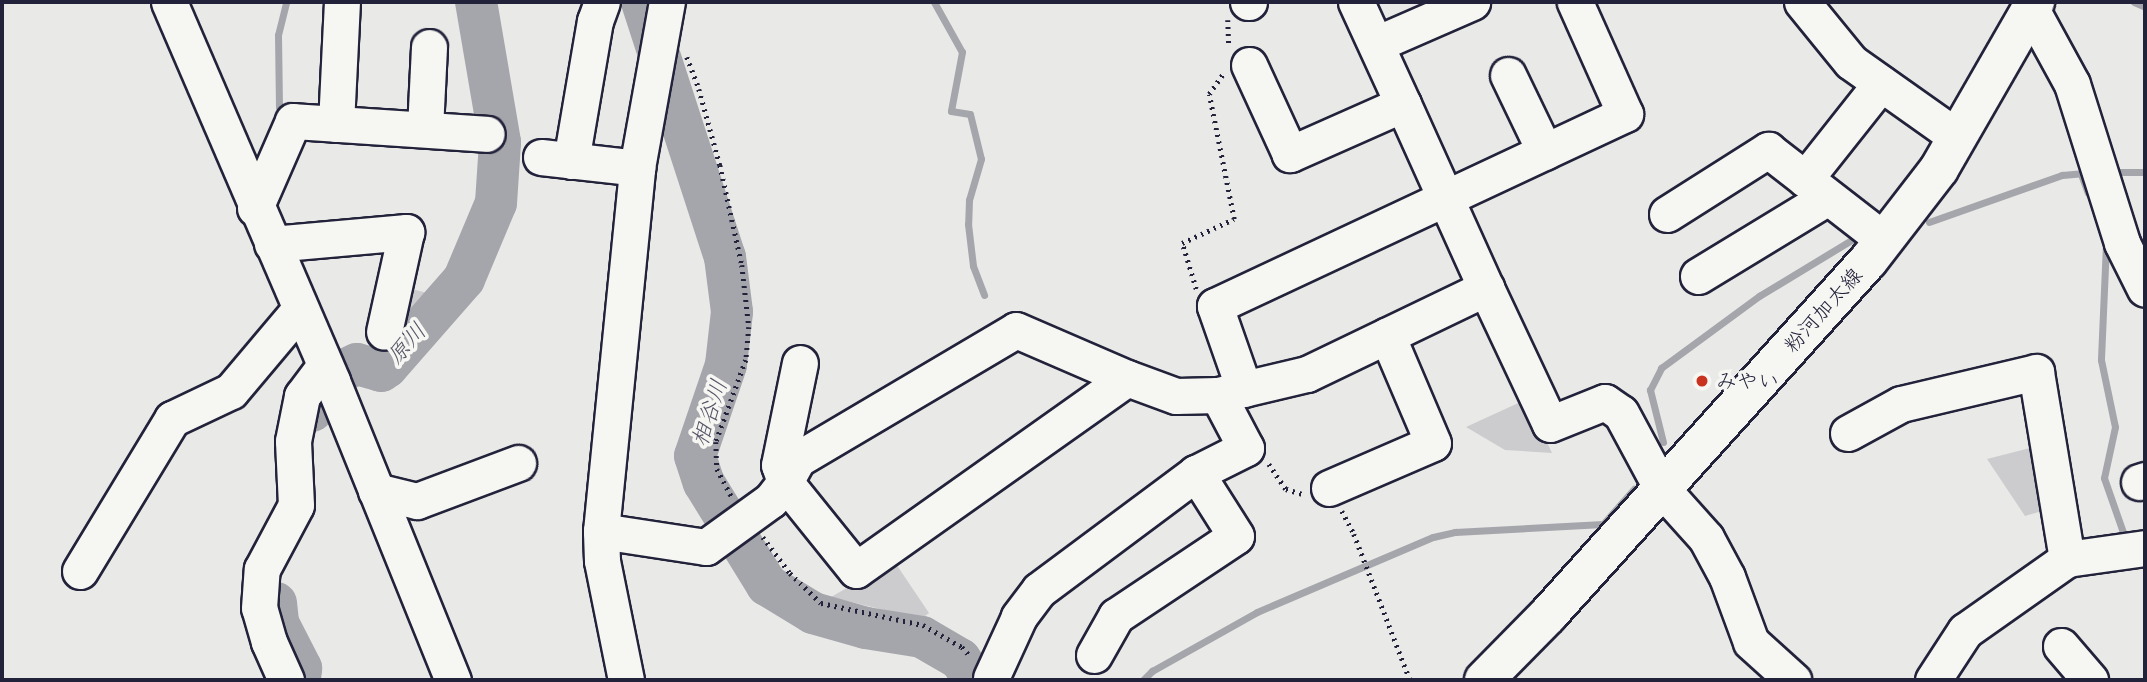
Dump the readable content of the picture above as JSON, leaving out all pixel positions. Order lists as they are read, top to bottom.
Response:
{
  "streets": {
    "main road": ["粉河加太線"]
  },
  "water": ["原川", "相谷川"],
  "places": ["みやい"]
}
